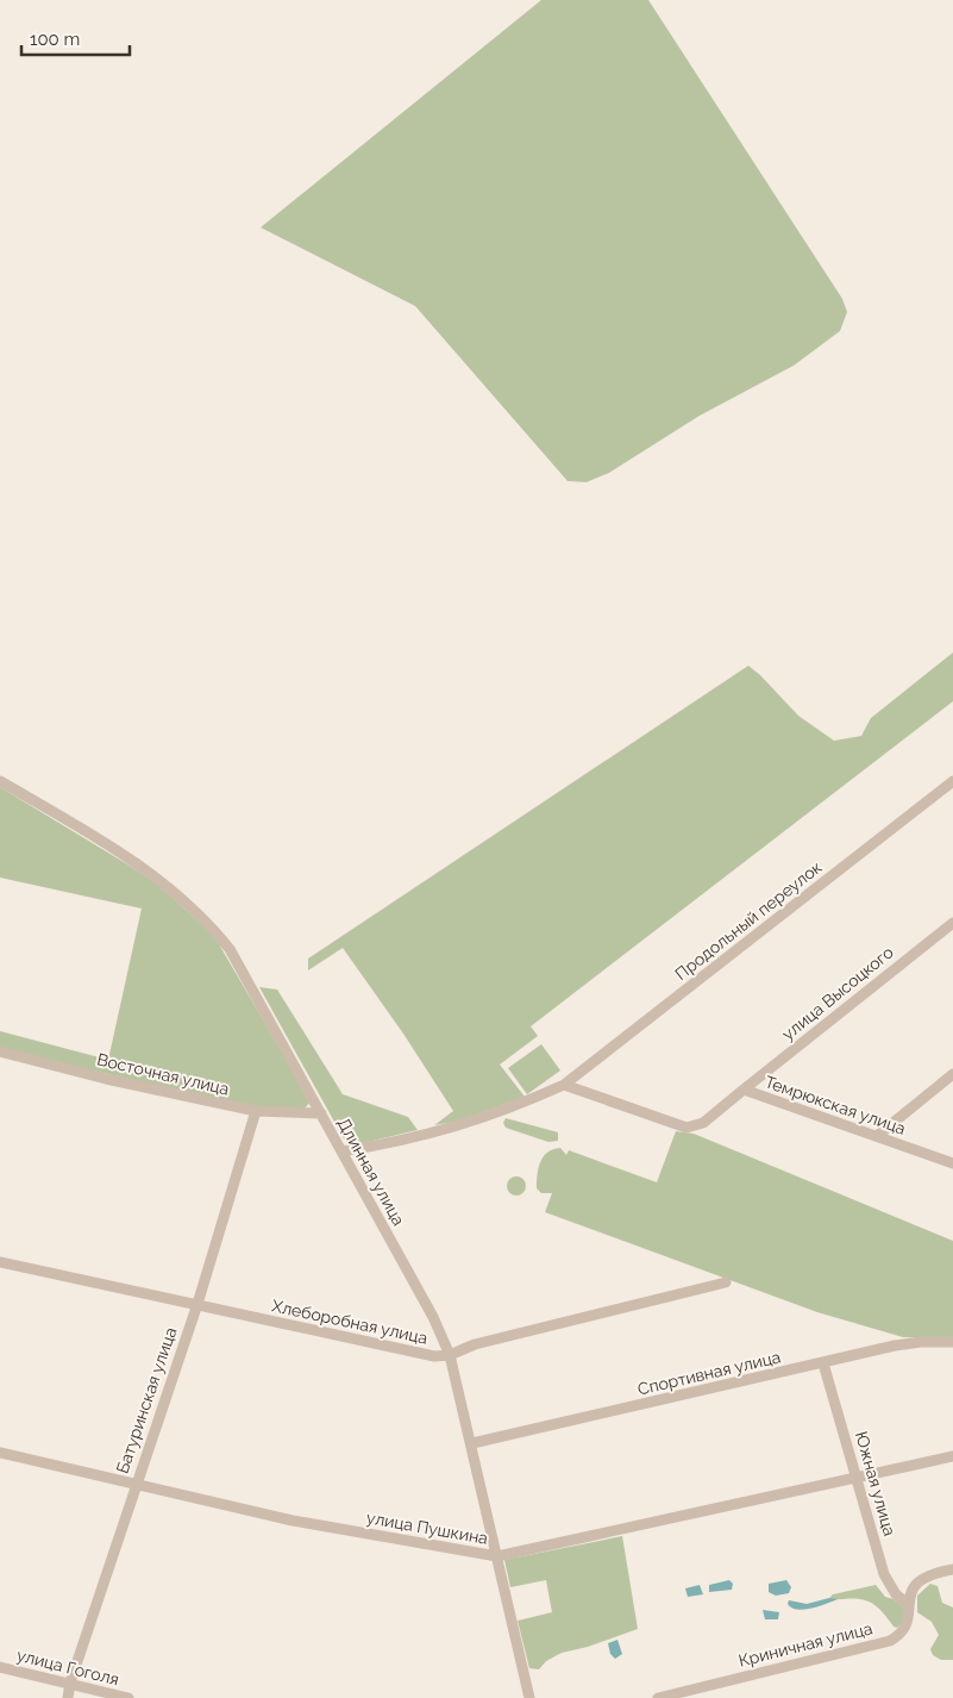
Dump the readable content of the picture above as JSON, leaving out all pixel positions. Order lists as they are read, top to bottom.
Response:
{
  "streets": {
    "street": [
      "Продольный переулок",
      "улица Высоцкого",
      "Восточная улица",
      "Темрюкская улица",
      "Длинная улица",
      "Хлеборобная улица",
      "Спортивная улица",
      "Батуринская улица",
      "Южная улица",
      "улица Пушкина",
      "Криничная улица",
      "улица Гоголя"
    ]
  },
  "crossings": [
    ["Продольный переулок", "Темрюкская улица"],
    ["улица Высоцкого", "Темрюкская улица"],
    ["Восточная улица", "Длинная улица"],
    ["Восточная улица", "Батуринская улица"],
    ["Длинная улица", "Хлеборобная улица"],
    ["Длинная улица", "Спортивная улица"],
    ["Длинная улица", "улица Пушкина"],
    ["Хлеборобная улица", "Батуринская улица"],
    ["Спортивная улица", "Южная улица"],
    ["Батуринская улица", "улица Пушкина"],
    ["Батуринская улица", "улица Гоголя"],
    ["Южная улица", "улица Пушкина"],
    ["Южная улица", "Криничная улица"]
  ],
  "scale_bar": "100 m"
}
